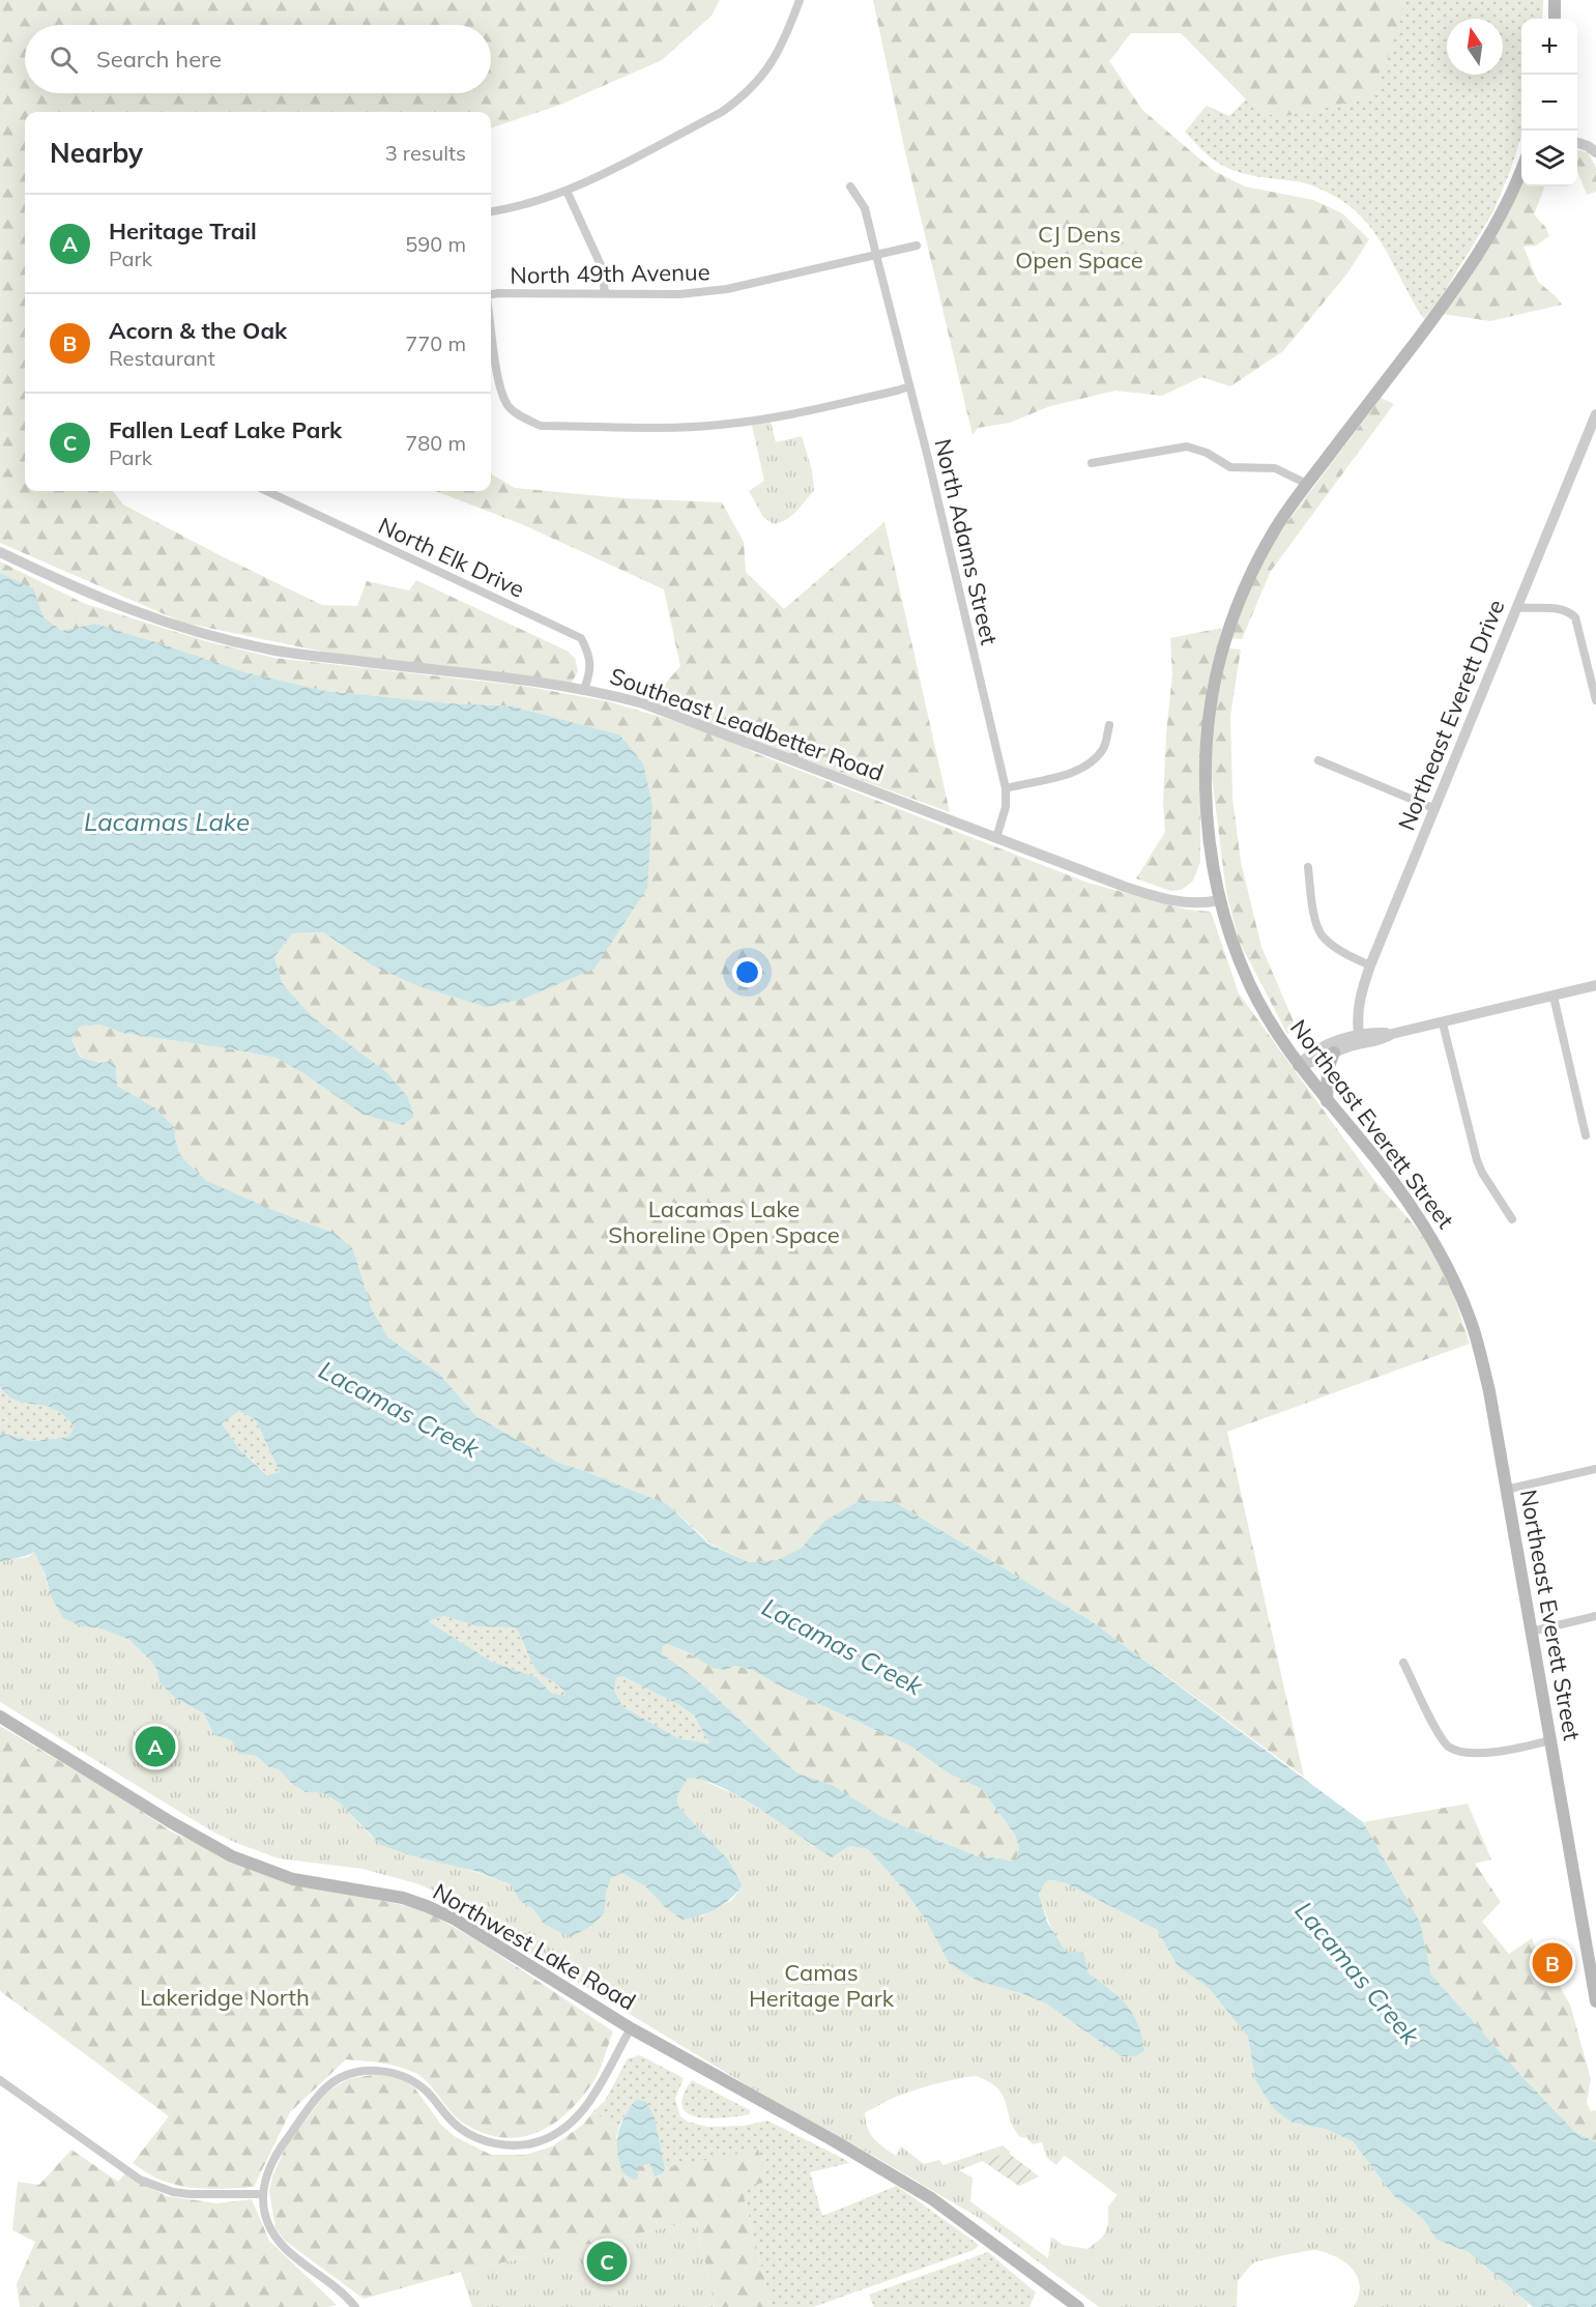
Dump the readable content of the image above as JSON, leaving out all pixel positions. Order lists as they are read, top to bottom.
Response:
{
  "streets": {
    "main road": ["Northeast Everett Street", "Northwest Lake Road"],
    "street": [
      "North 49th Avenue",
      "North Adams Street",
      "North Elk Drive",
      "Northeast Everett Drive",
      "Southeast Leadbetter Road"
    ]
  },
  "crossings": [
    ["North 49th Avenue", "North Adams Street"],
    ["North Adams Street", "Southeast Leadbetter Road"],
    ["North Elk Drive", "Southeast Leadbetter Road"],
    ["Southeast Leadbetter Road", "Northeast Everett Street"]
  ],
  "water": ["Lacamas Lake", "Lacamas Creek"],
  "parks": [
    "CJ Dens Open Space",
    "Lacamas Lake Shoreline Open Space",
    "Camas Heritage Park",
    "Lakeridge North"
  ],
  "north": "top",
  "page": {
    "map_buttons": ["+", "−"],
    "search": "Search here",
    "heading": ["Nearby", "3 results"],
    "list": [
      {
        "mark": "A",
        "name": "Heritage Trail",
        "note": "Park",
        "value": "590 m"
      },
      {
        "mark": "B",
        "name": "Acorn & the Oak",
        "note": "Restaurant",
        "value": "770 m"
      },
      {
        "mark": "C",
        "name": "Fallen Leaf Lake Park",
        "note": "Park",
        "value": "780 m"
      }
    ],
    "pins": ["A", "B", "C"]
  }
}
